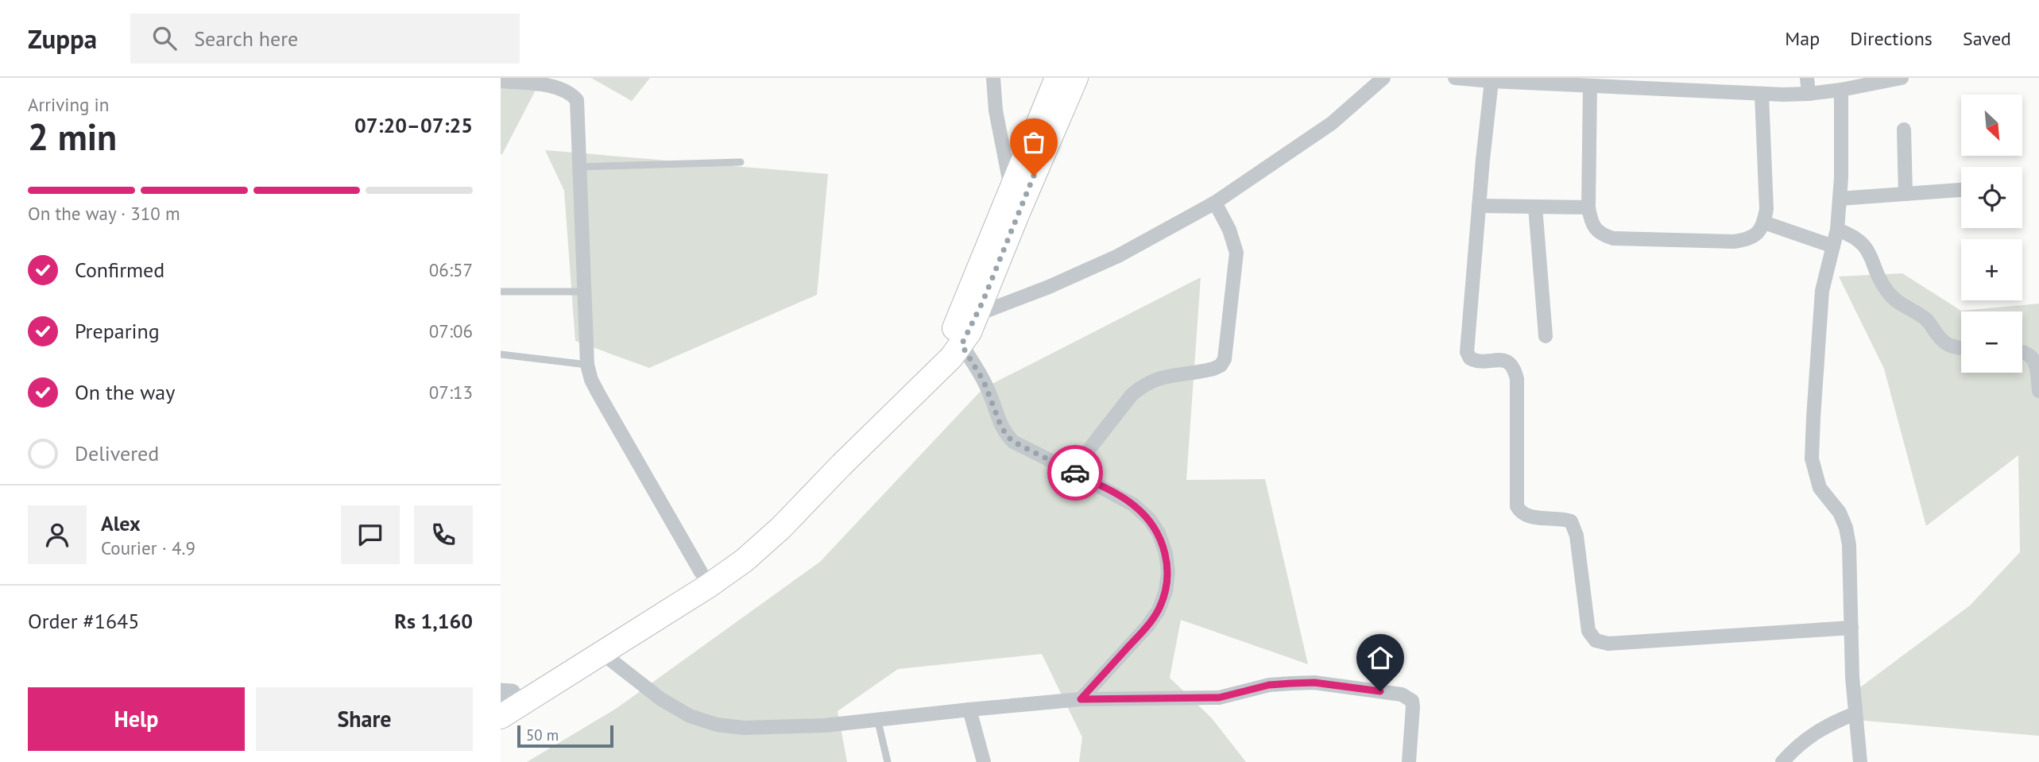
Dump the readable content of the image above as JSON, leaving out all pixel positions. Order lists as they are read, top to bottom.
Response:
{
  "scale_bar": "50 m",
  "north": "bottom right",
  "page": {
    "header": "Zuppa",
    "search": "Search here",
    "nav": ["Map", "Directions", "Saved"],
    "heading": ["2 min", "Arriving in", "07:20–07:25"],
    "panel": [
      "Alex",
      "Courier · 4.9",
      "Order #1645",
      "Rs 1,160"
    ],
    "map_buttons": ["+", "−"],
    "bar": "On the way · 310 m",
    "list": [
      ["Confirmed", "06:57"],
      ["Preparing", "07:06"],
      ["On the way", "07:13"],
      "Delivered"
    ],
    "buttons": ["Help", "Share"],
    "scale": "50 m"
  }
}
